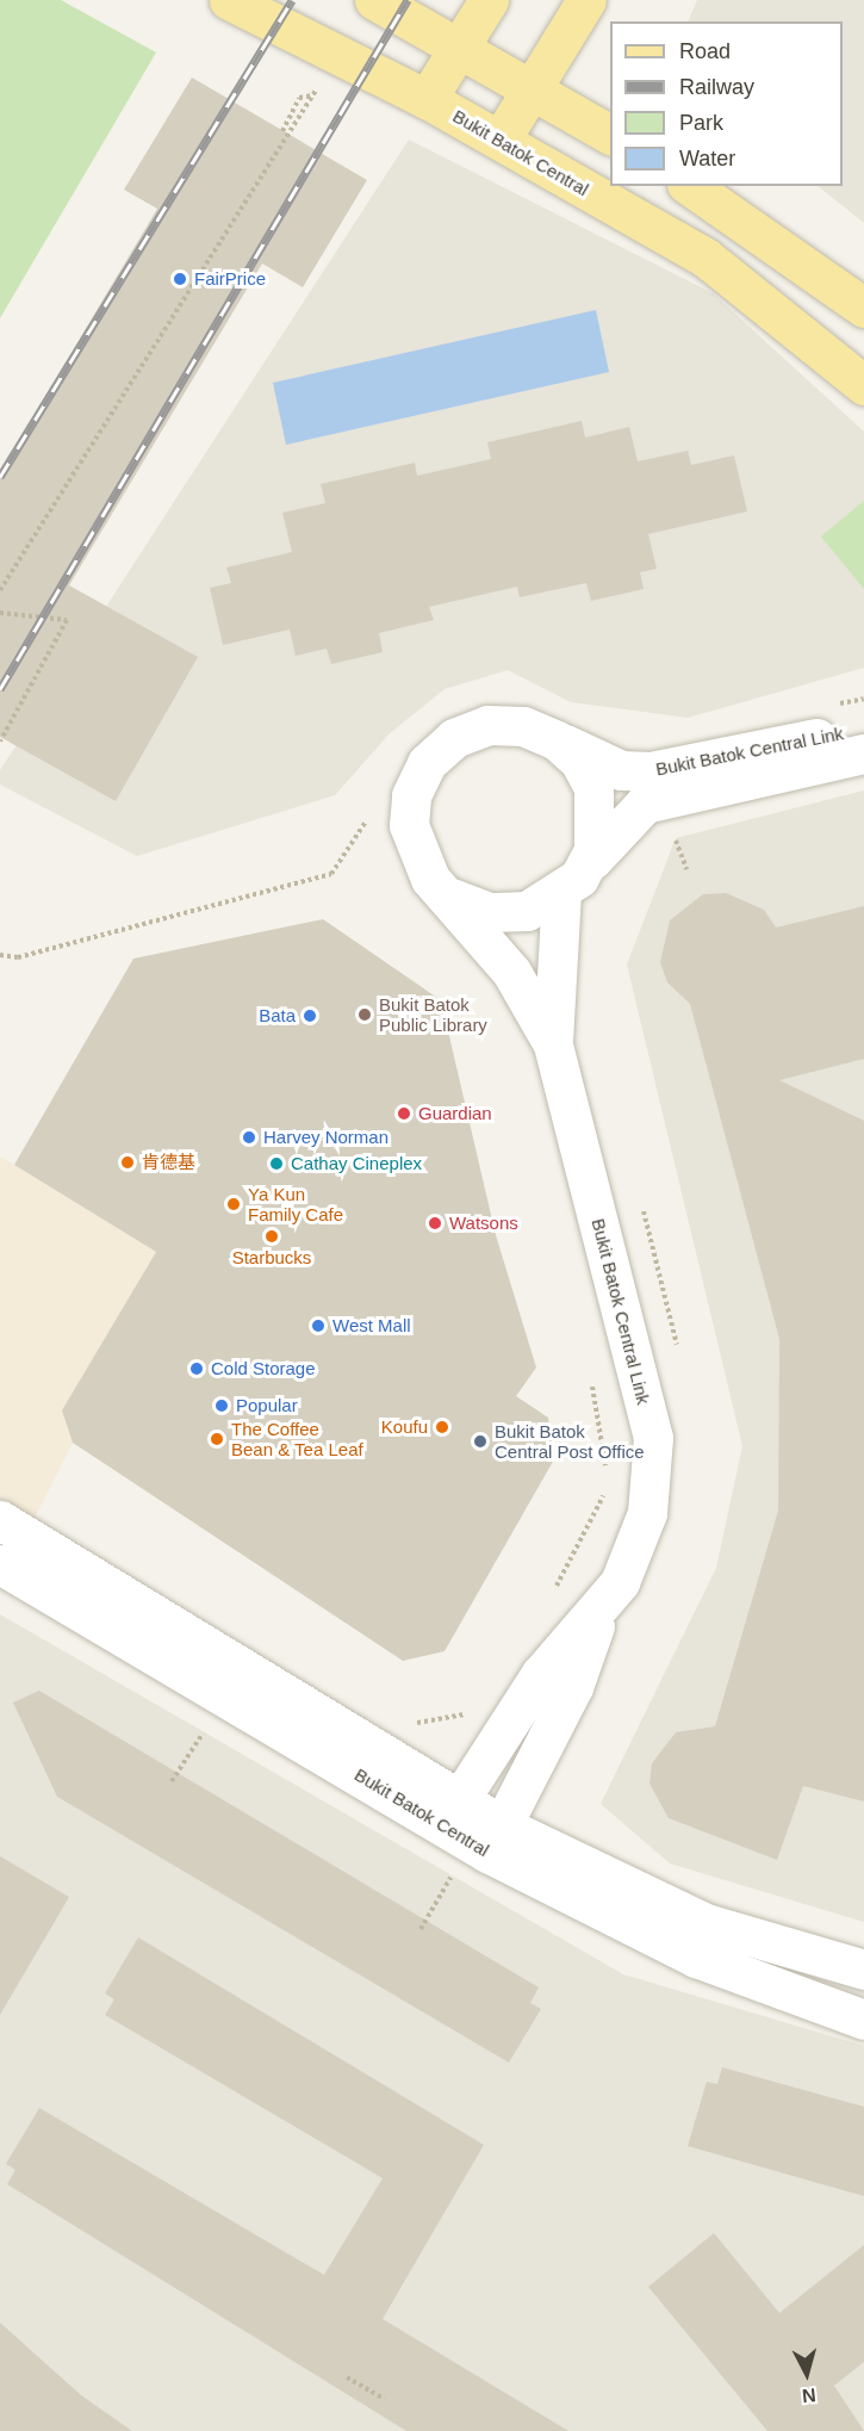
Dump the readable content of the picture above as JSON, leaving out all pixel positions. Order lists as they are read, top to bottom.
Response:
{
  "streets": {
    "main road": ["Bukit Batok Central"],
    "street": ["Bukit Batok Central Link"]
  },
  "crossings": [
    ["Bukit Batok Central", "Bukit Batok Central Link"]
  ],
  "places": [
    "FairPrice",
    "Bukit Batok Public Library",
    "Bata",
    "Guardian",
    "Harvey Norman",
    "肯德基",
    "Cathay Cineplex",
    "Ya Kun Family Cafe",
    "Watsons",
    "Starbucks",
    "West Mall",
    "Cold Storage",
    "Popular",
    "Koufu",
    "The Coffee Bean & Tea Leaf",
    "Bukit Batok Central Post Office"
  ],
  "legend": [
    "Road",
    "Railway",
    "Park",
    "Water"
  ],
  "north": "bottom"
}
